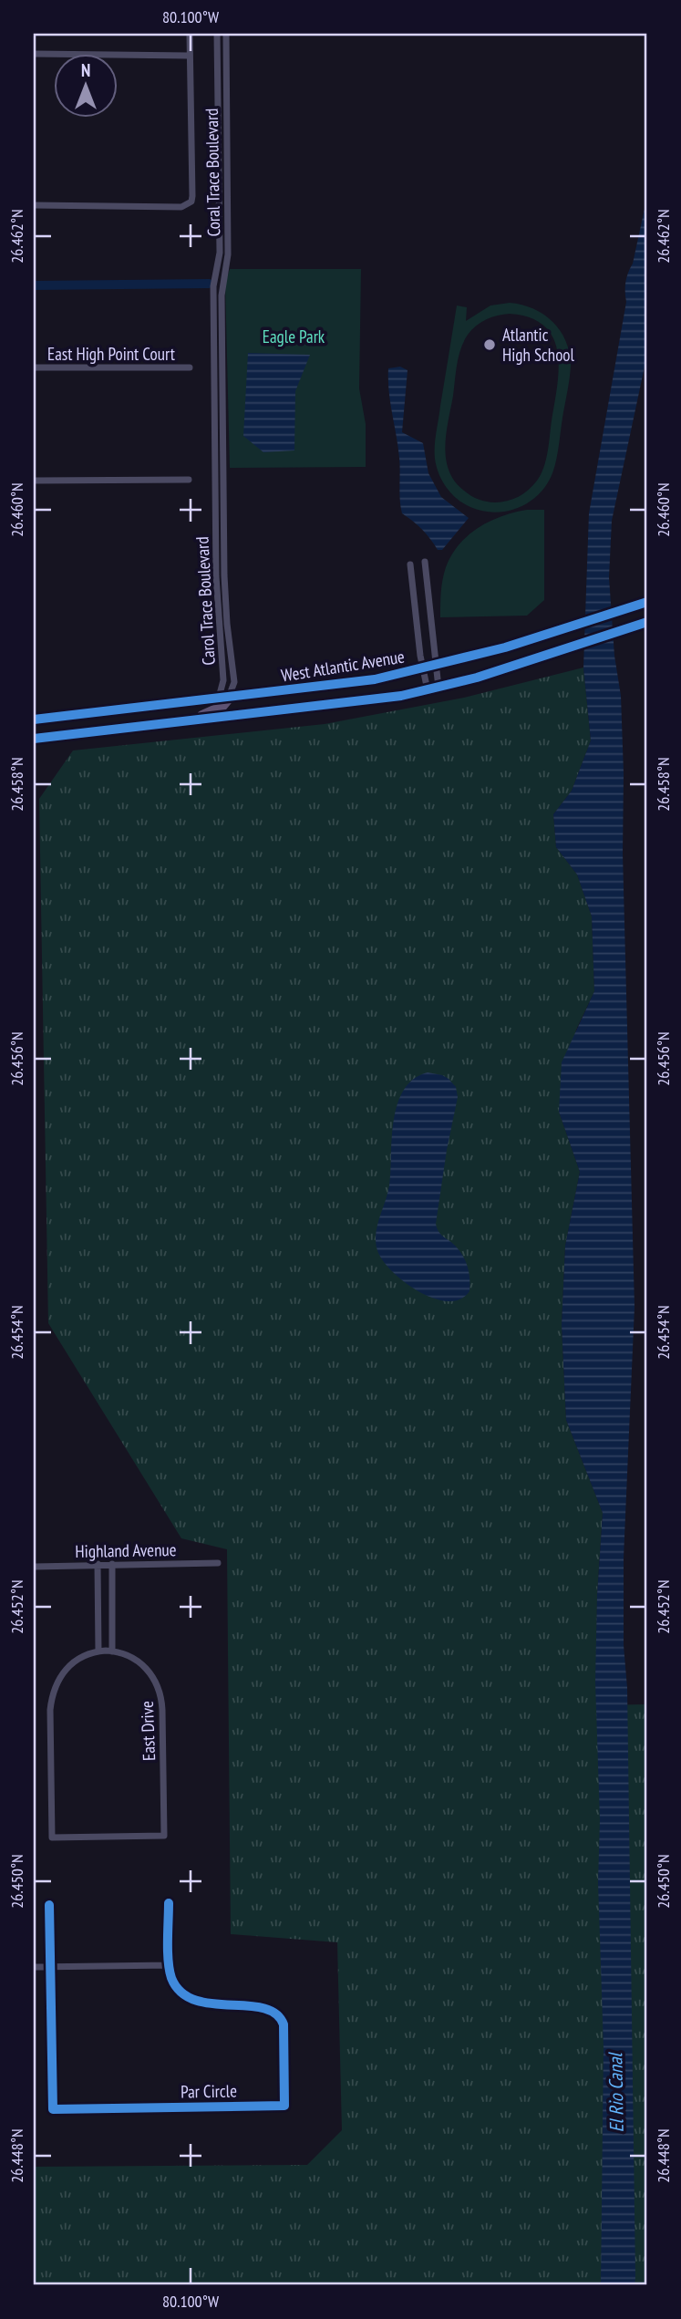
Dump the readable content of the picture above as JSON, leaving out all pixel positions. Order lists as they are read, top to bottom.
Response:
{
  "streets": {
    "main road": ["West Atlantic Avenue"],
    "street": [
      "Coral Trace Boulevard",
      "East High Point Court",
      "Carol Trace Boulevard",
      "Highland Avenue",
      "East Drive",
      "Par Circle"
    ]
  },
  "crossings": [
    ["Coral Trace Boulevard", "Carol Trace Boulevard"],
    ["Carol Trace Boulevard", "West Atlantic Avenue"]
  ],
  "water": ["El Rio Canal"],
  "parks": ["Eagle Park"],
  "places": ["Atlantic High School"],
  "north": "top",
  "coordinates": [
    "80.100°W",
    "26.462°N",
    "26.460°N",
    "26.458°N",
    "26.456°N",
    "26.454°N",
    "26.452°N",
    "26.450°N",
    "26.448°N"
  ]
}
